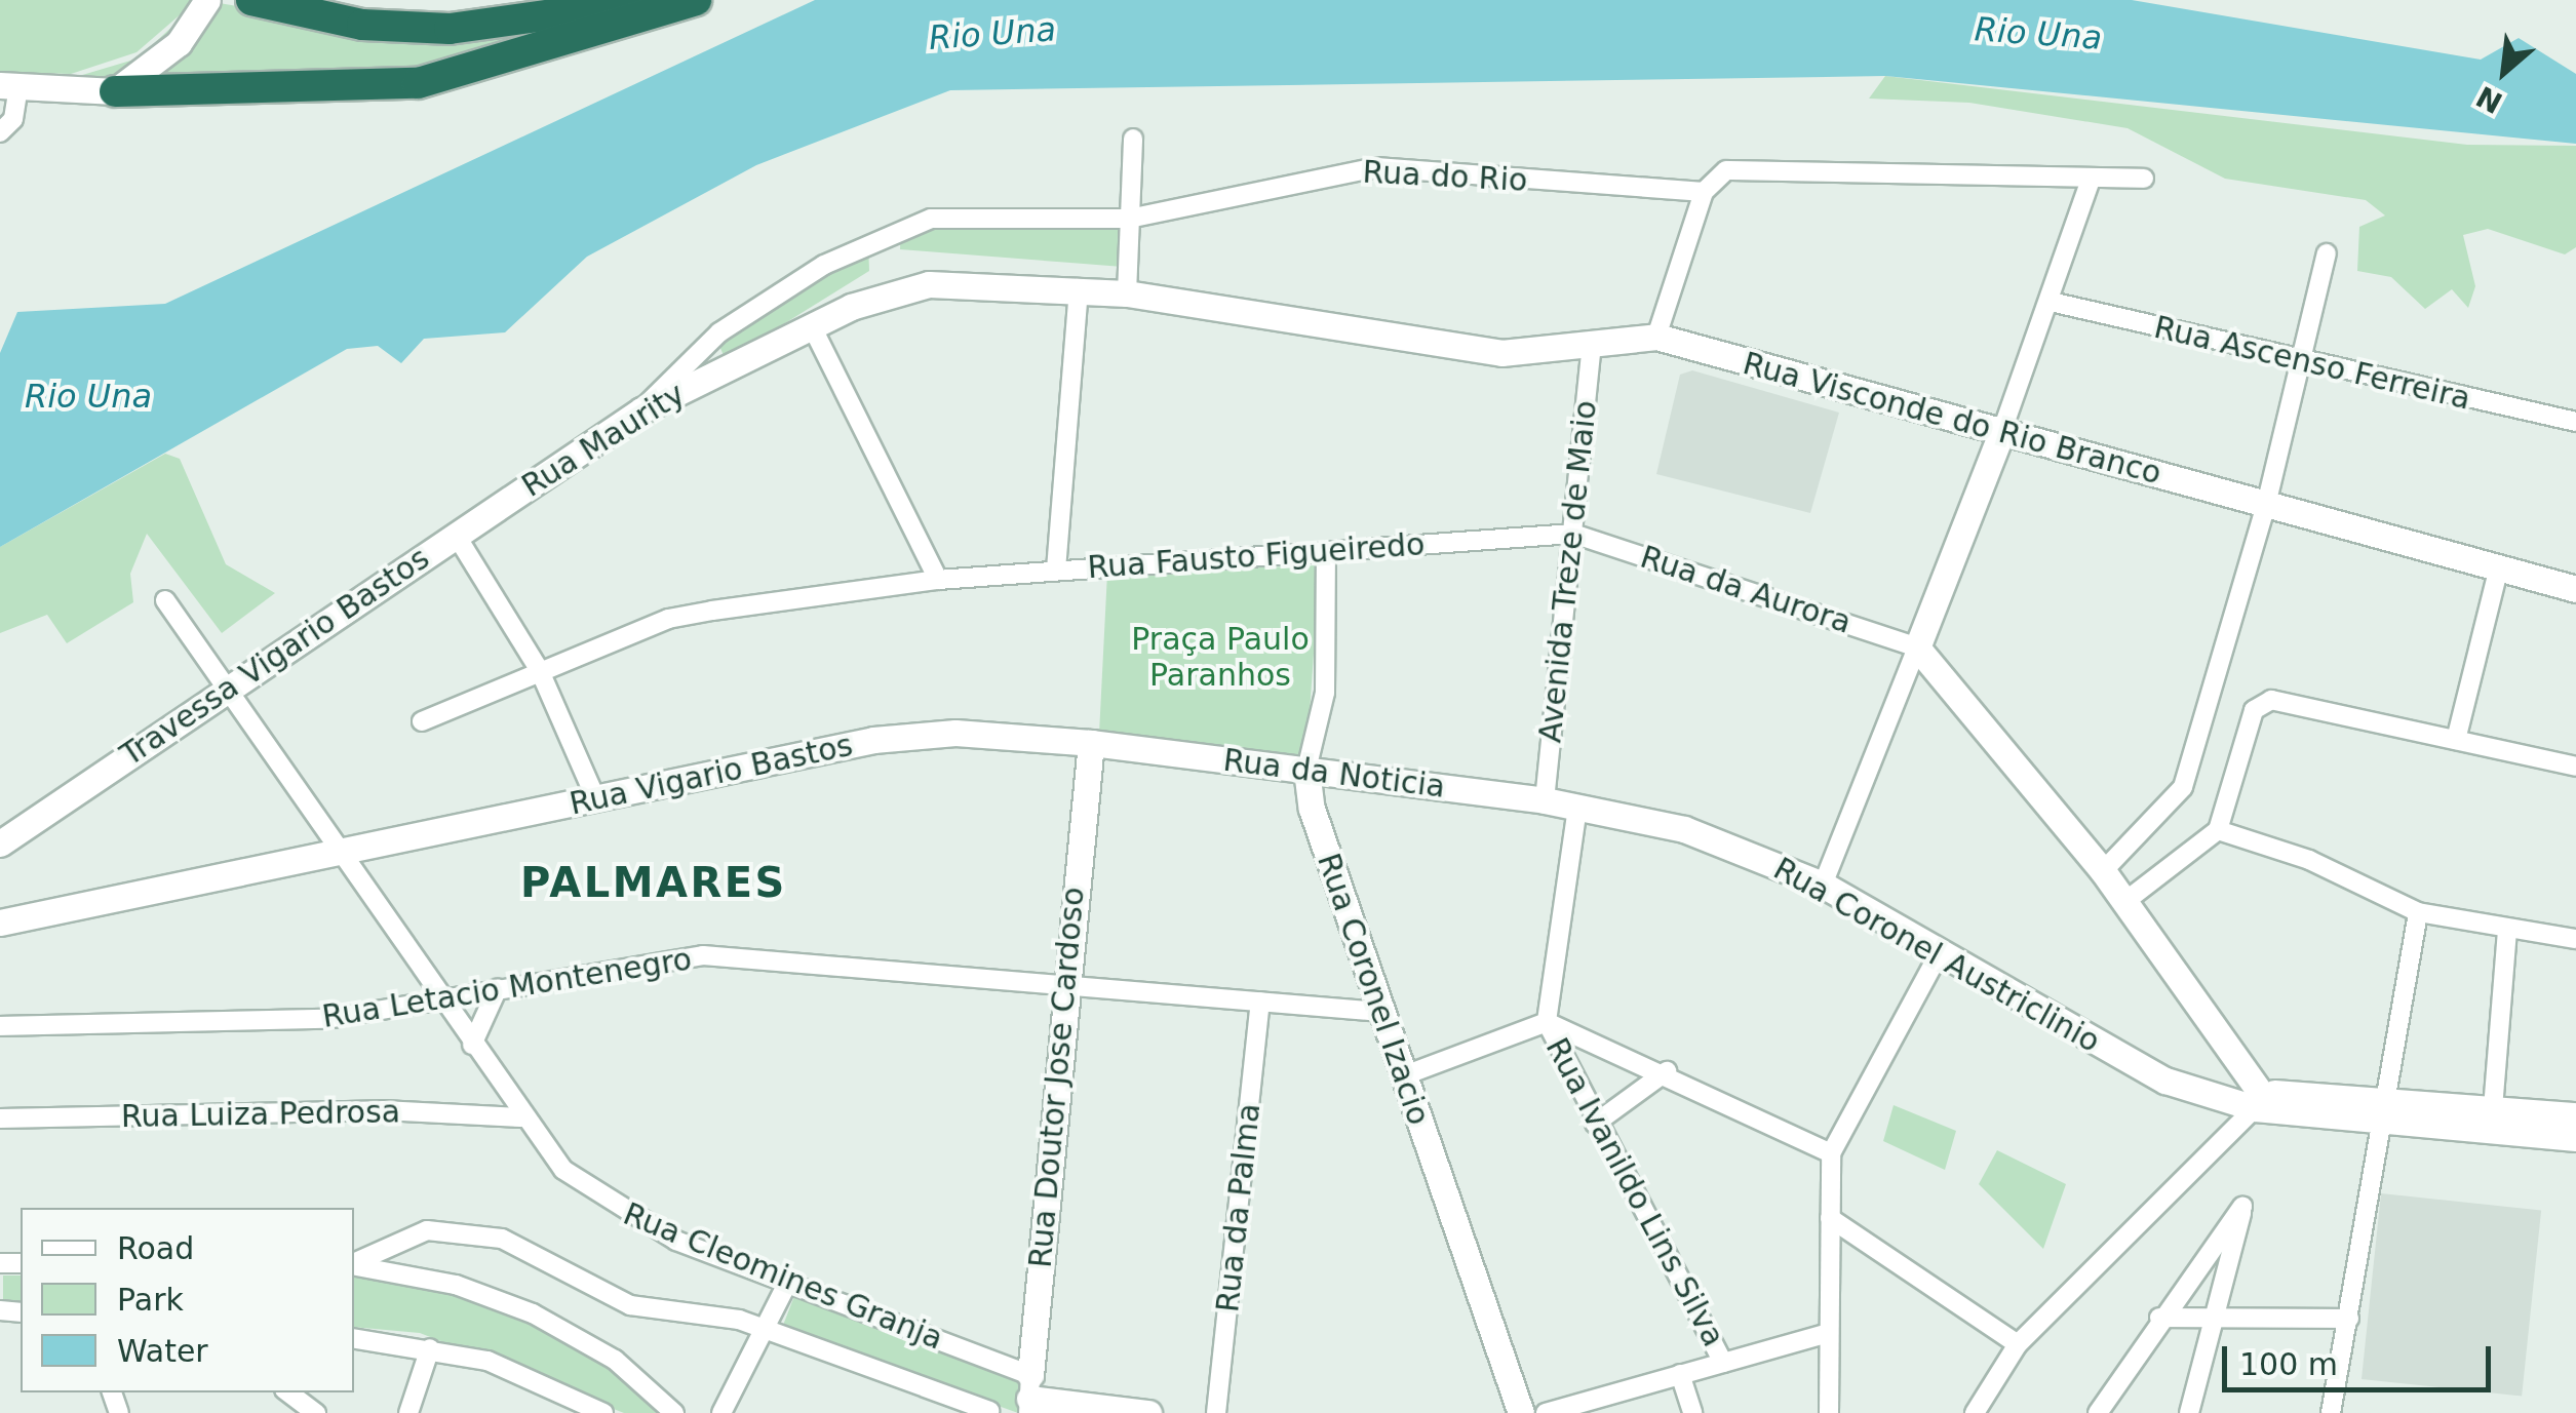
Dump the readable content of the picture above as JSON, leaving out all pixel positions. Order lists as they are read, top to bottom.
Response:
{
  "streets": {
    "main road": [
      "Rua Visconde do Rio Branco",
      "Rua Maurity",
      "Travessa Vigario Bastos",
      "Rua da Noticia",
      "Rua Vigario Bastos",
      "Rua Coronel Austriclinio",
      "Rua Coronel Izacio",
      "Rua Doutor Jose Cardoso"
    ],
    "street": [
      "Rua do Rio",
      "Rua Ascenso Ferreira",
      "Rua Fausto Figueiredo",
      "Avenida Treze de Maio",
      "Rua da Aurora",
      "Rua Letacio Montenegro",
      "Rua Luiza Pedrosa",
      "Rua Ivanildo Lins Silva",
      "Rua da Palma",
      "Rua Cleomines Granja"
    ]
  },
  "crossings": [
    ["Rua do Rio", "Rua Maurity"],
    ["Rua Visconde do Rio Branco", "Avenida Treze de Maio"],
    ["Rua Maurity", "Travessa Vigario Bastos"],
    ["Rua Fausto Figueiredo", "Avenida Treze de Maio"],
    ["Rua Fausto Figueiredo", "Rua da Aurora"],
    ["Rua Fausto Figueiredo", "Travessa Vigario Bastos"],
    ["Avenida Treze de Maio", "Rua da Aurora"],
    ["Avenida Treze de Maio", "Rua da Noticia"],
    ["Travessa Vigario Bastos", "Rua Vigario Bastos"],
    ["Travessa Vigario Bastos", "Rua Cleomines Granja"],
    ["Rua da Noticia", "Rua Vigario Bastos"],
    ["Rua da Noticia", "Rua Coronel Austriclinio"],
    ["Rua da Noticia", "Rua Coronel Izacio"],
    ["Rua da Noticia", "Rua Doutor Jose Cardoso"],
    ["Rua Vigario Bastos", "Rua Doutor Jose Cardoso"],
    ["Rua Vigario Bastos", "Rua Cleomines Granja"],
    ["Rua Letacio Montenegro", "Rua Coronel Izacio"],
    ["Rua Letacio Montenegro", "Rua Doutor Jose Cardoso"],
    ["Rua Letacio Montenegro", "Rua da Palma"],
    ["Rua Letacio Montenegro", "Rua Cleomines Granja"],
    ["Rua Doutor Jose Cardoso", "Rua Cleomines Granja"],
    ["Rua Luiza Pedrosa", "Rua Cleomines Granja"]
  ],
  "districts": ["PALMARES"],
  "water": ["Rio Una"],
  "parks": ["Praça Paulo Paranhos"],
  "legend": ["Road", "Park", "Water"],
  "scale_bar": "100 m",
  "north": "bottom left"
}
